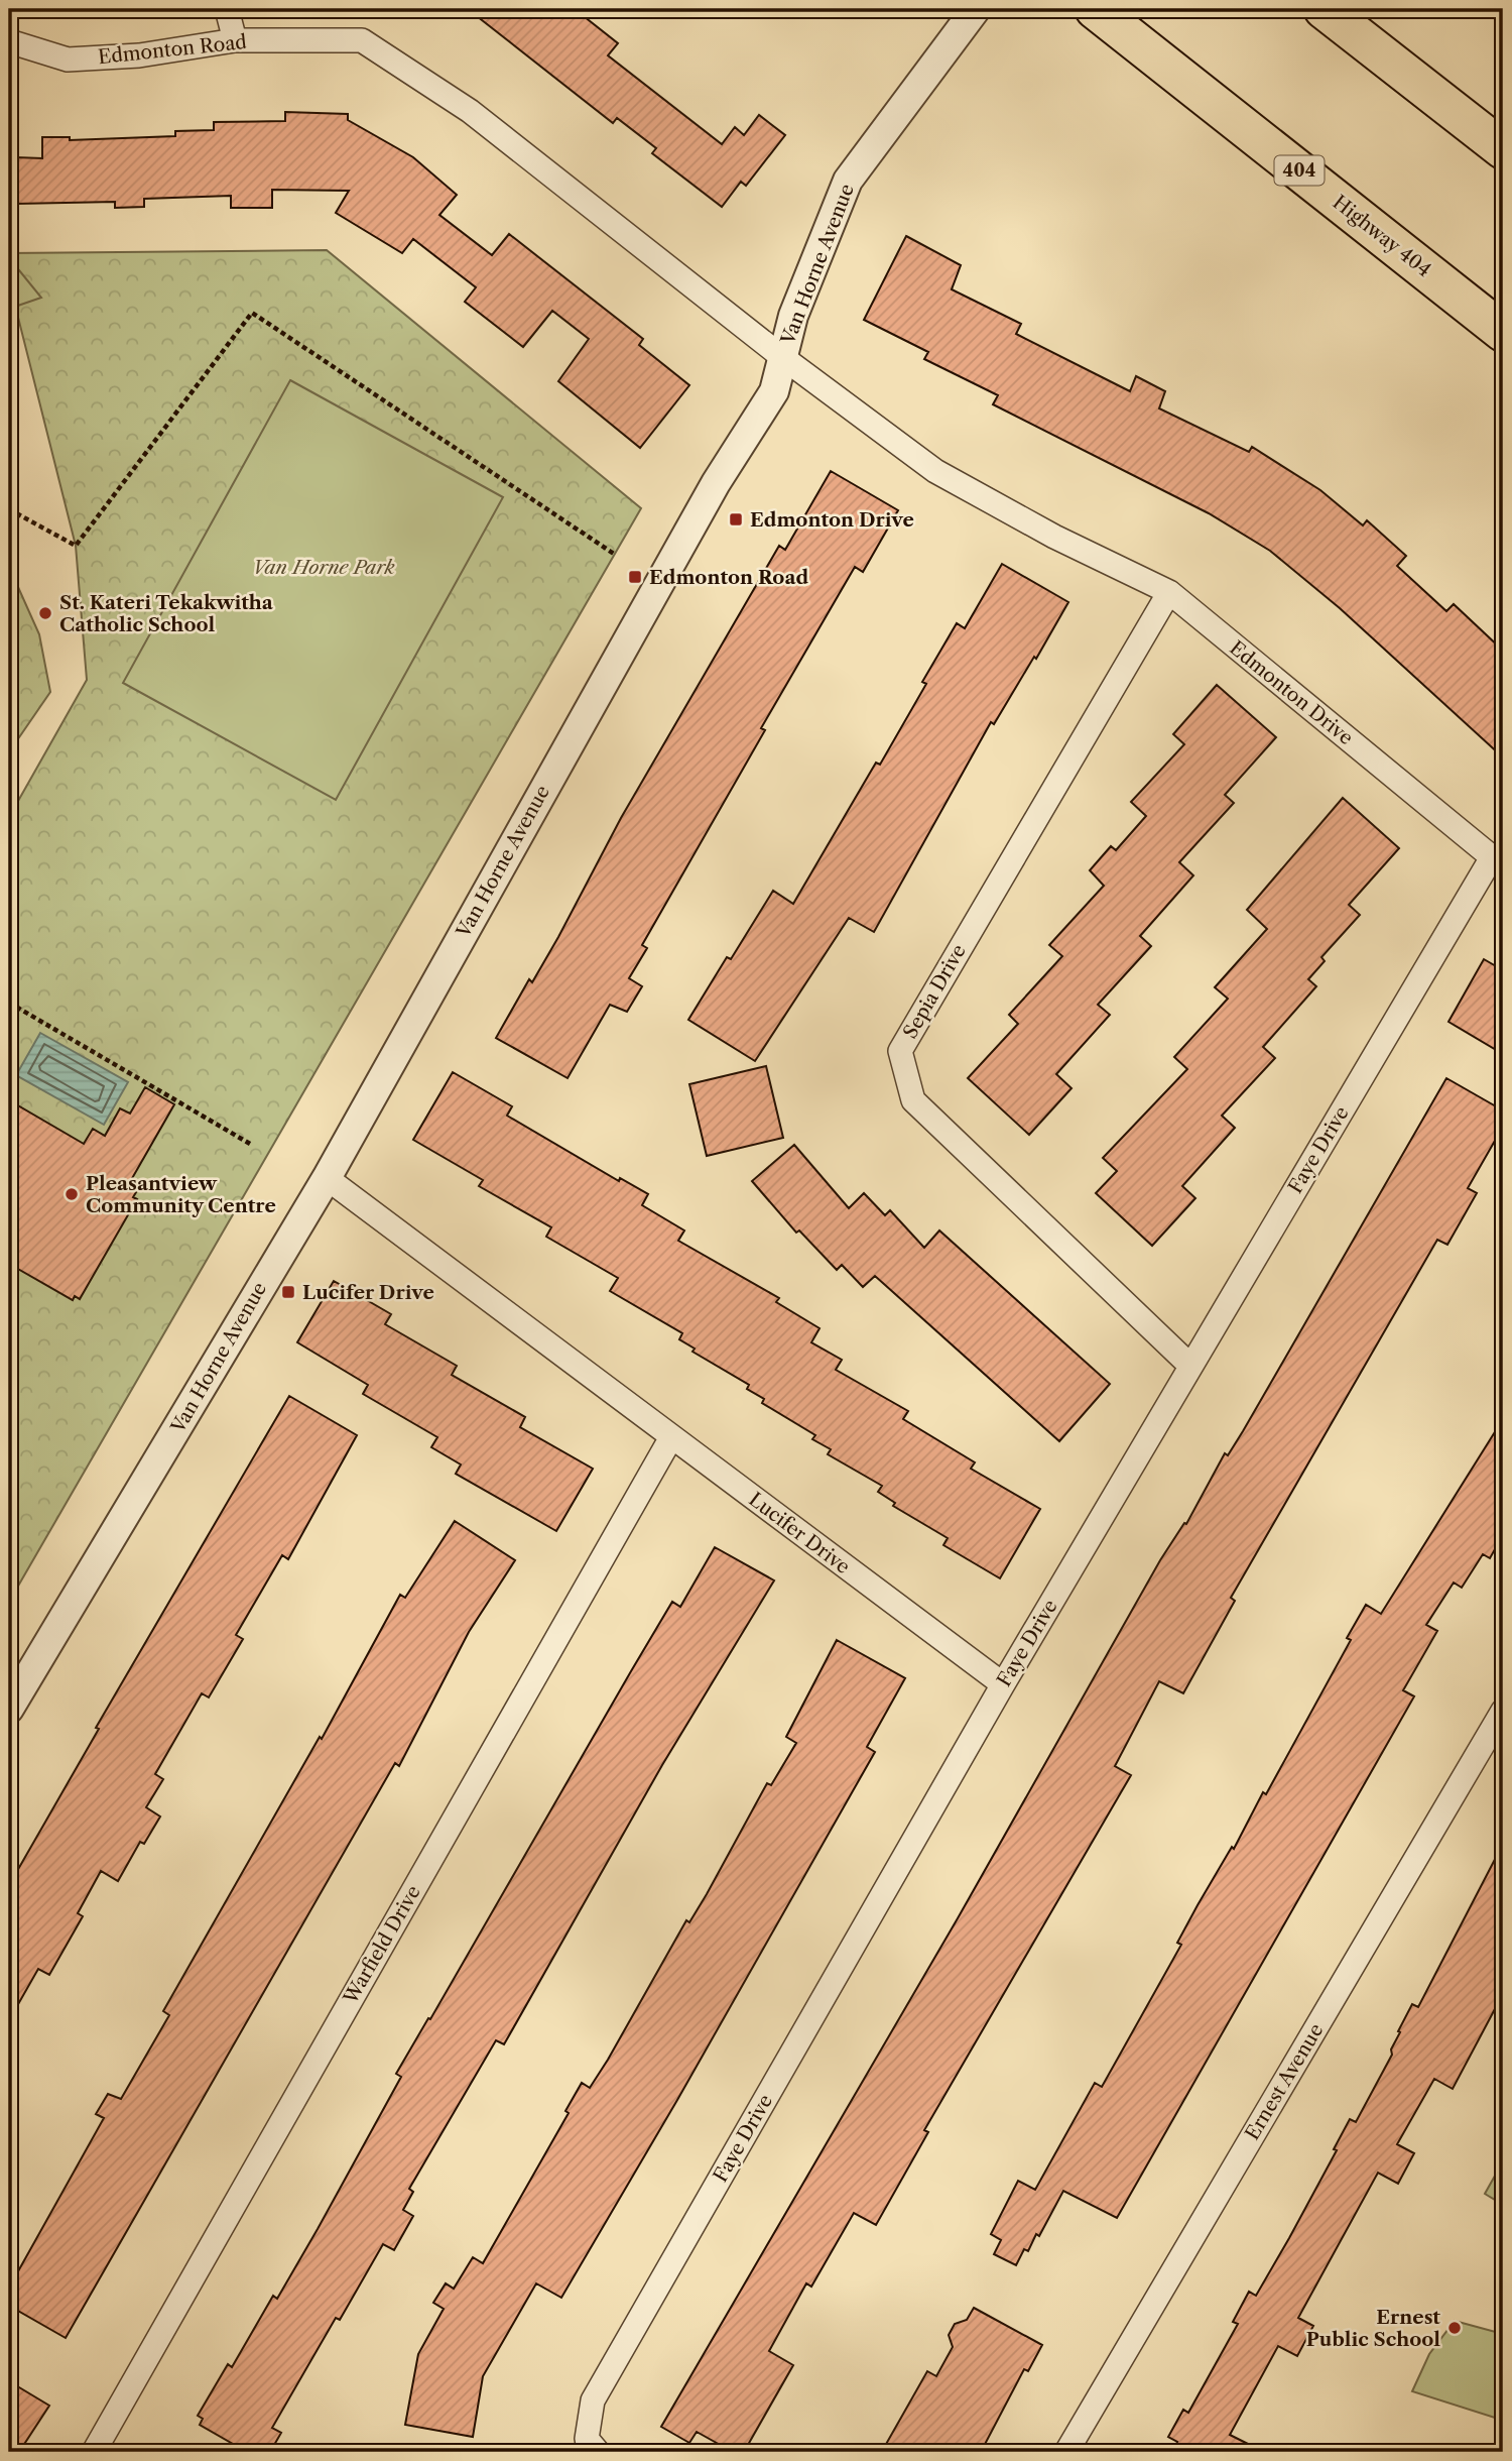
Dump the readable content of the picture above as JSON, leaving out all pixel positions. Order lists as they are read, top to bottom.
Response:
{
  "streets": {
    "highway": ["404", "Highway 404"],
    "street": [
      "Edmonton Road",
      "Van Horne Avenue",
      "Edmonton Drive",
      "Sepia Drive",
      "Faye Drive",
      "Lucifer Drive",
      "Warfield Drive",
      "Ernest Avenue"
    ]
  },
  "crossings": [
    ["Edmonton Road", "Van Horne Avenue"],
    ["Edmonton Road", "Edmonton Drive"],
    ["Van Horne Avenue", "Edmonton Drive"],
    ["Van Horne Avenue", "Lucifer Drive"],
    ["Edmonton Drive", "Sepia Drive"],
    ["Edmonton Drive", "Faye Drive"],
    ["Sepia Drive", "Faye Drive"],
    ["Faye Drive", "Lucifer Drive"],
    ["Lucifer Drive", "Warfield Drive"]
  ],
  "parks": ["Van Horne Park"],
  "places": {
    "transit": ["Edmonton Drive", "Edmonton Road", "Lucifer Drive"],
    "other": ["St. Kateri Tekakwitha Catholic School", "Pleasantview Community Centre", "Ernest Public School"]
  }
}
